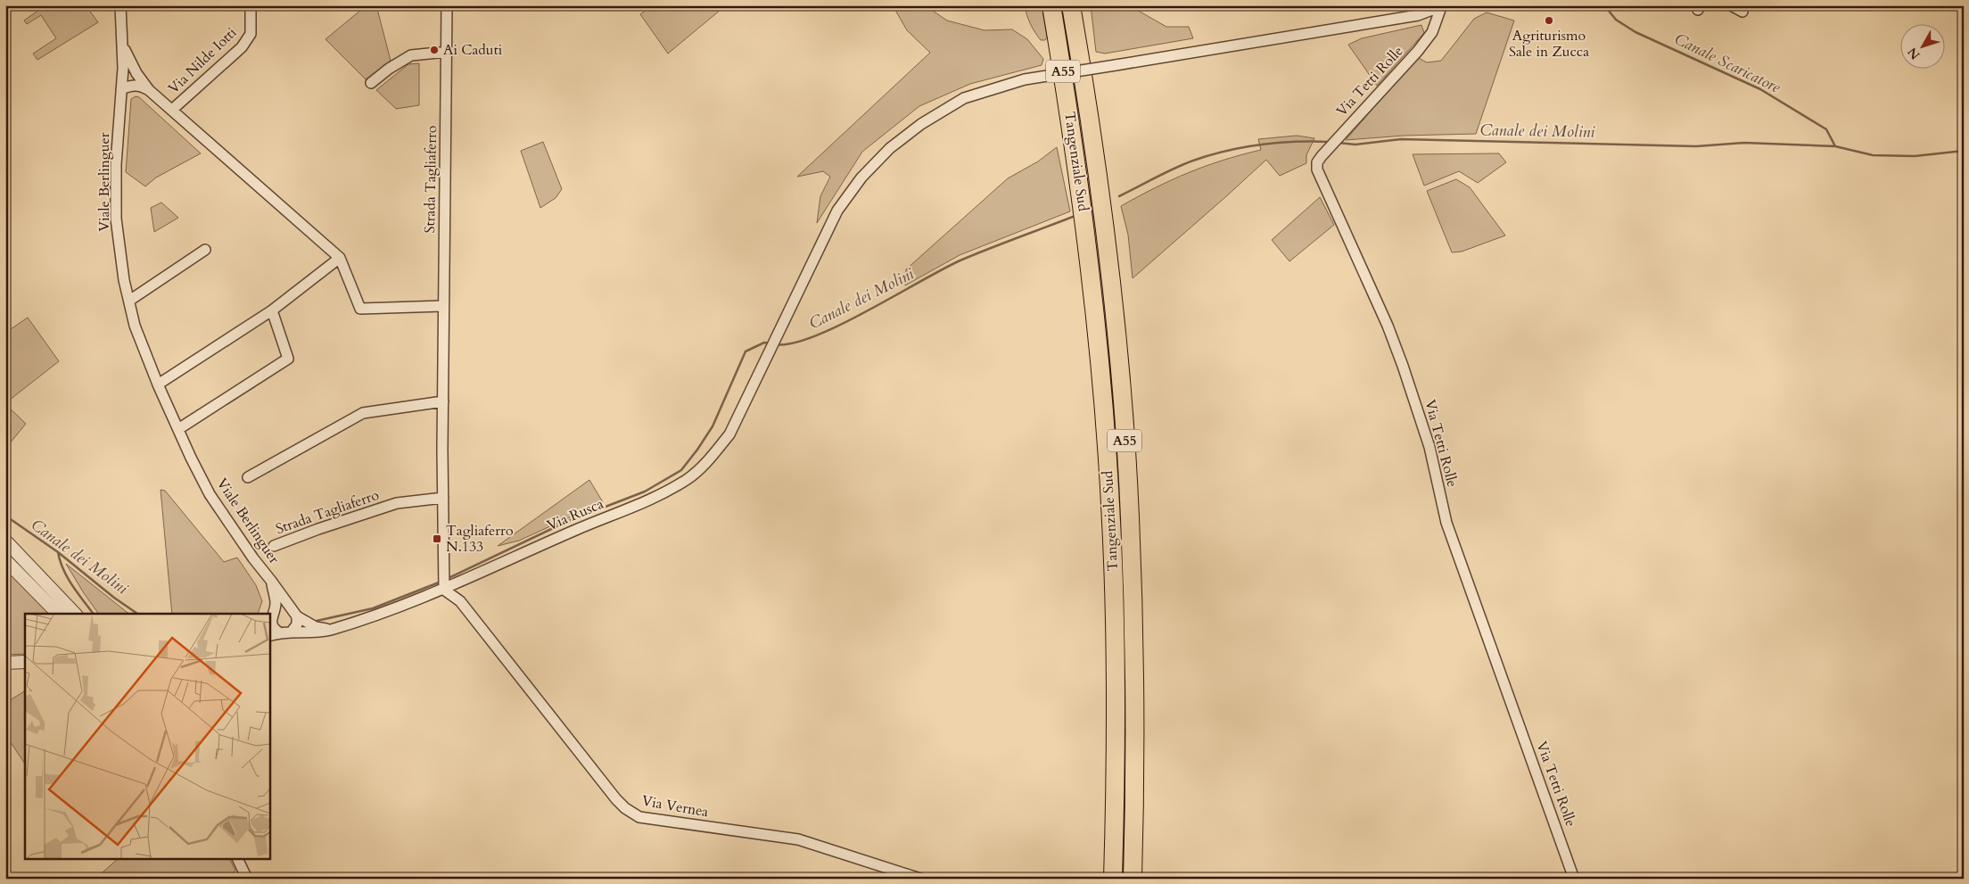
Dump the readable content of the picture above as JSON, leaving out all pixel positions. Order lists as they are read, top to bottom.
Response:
{
  "streets": {
    "highway": ["A55", "Tangenziale Sud"],
    "street": [
      "Via Nilde Iotti",
      "Via Tetti Rolle",
      "Strada Tagliaferro",
      "Viale Berlinguer",
      "Via Rusca",
      "Via Vernea"
    ]
  },
  "crossings": [
    ["Via Tetti Rolle", "Via Rusca"],
    ["Strada Tagliaferro", "Via Rusca"],
    ["Strada Tagliaferro", "Via Vernea"],
    ["Viale Berlinguer", "Via Rusca"],
    ["Via Rusca", "Via Vernea"]
  ],
  "water": ["Canale Scaricatore", "Canale dei Molini"],
  "places": {
    "other": ["Agriturismo Sale in Zucca", "Ai Caduti"],
    "transit": ["Tagliaferro N.133"]
  },
  "north": "bottom left"
}
